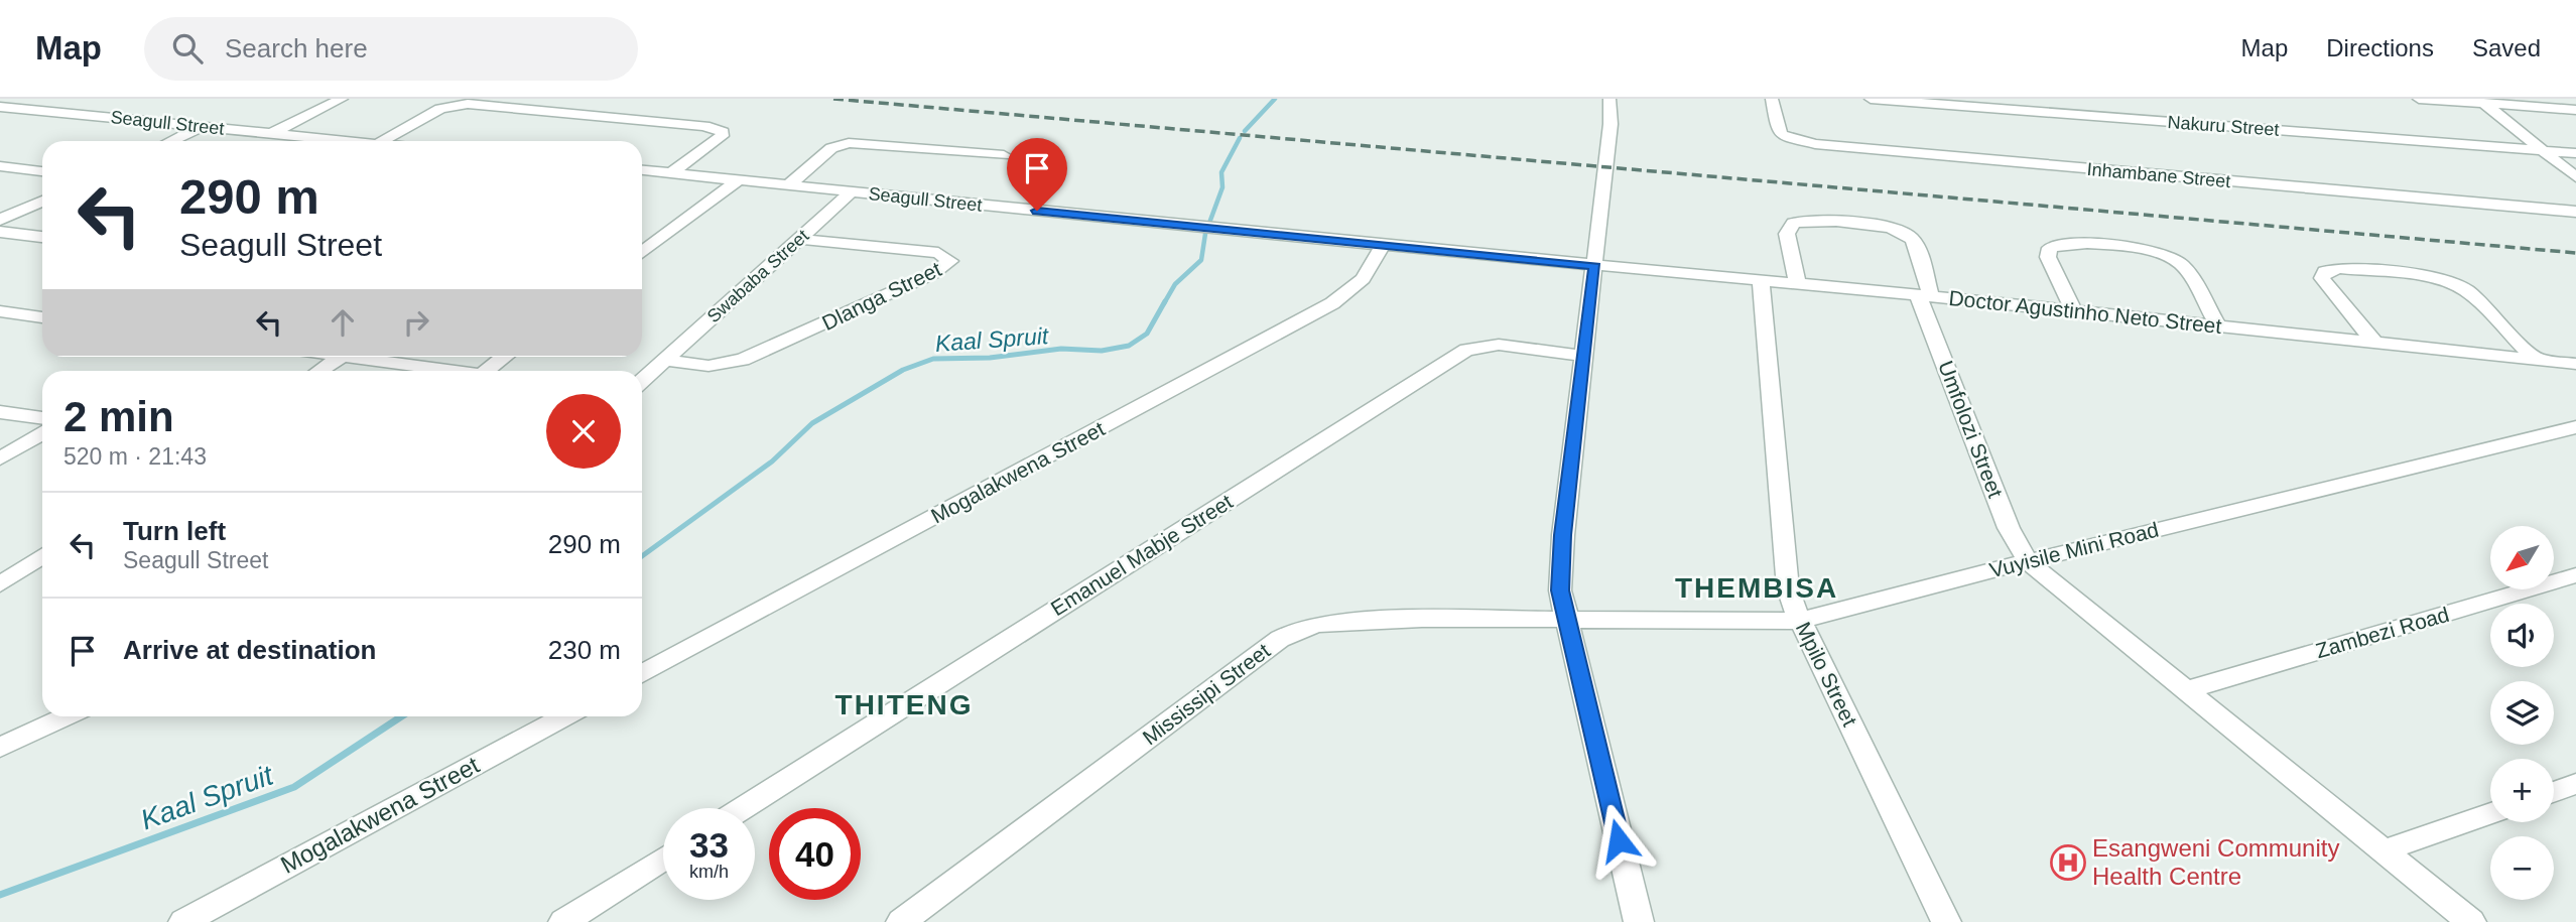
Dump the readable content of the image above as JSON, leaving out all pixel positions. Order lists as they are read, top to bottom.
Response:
{
  "streets": {
    "street": [
      "Seagull Street",
      "Nakuru Street",
      "Inhambane Street",
      "Swababa Street",
      "Dlanga Street",
      "Doctor Agustinho Neto Street",
      "Umfolozi Street",
      "Mogalakwena Street",
      "Vuyisile Mini Road",
      "Emanuel Mabje Street",
      "Zambezi Road",
      "Mpilo Street",
      "Mississipi Street"
    ]
  },
  "crossings": [
    ["Seagull Street", "Swababa Street"],
    ["Seagull Street", "Doctor Agustinho Neto Street"],
    ["Seagull Street", "Mogalakwena Street"],
    ["Swababa Street", "Dlanga Street"],
    ["Doctor Agustinho Neto Street", "Umfolozi Street"],
    ["Doctor Agustinho Neto Street", "Mpilo Street"],
    ["Umfolozi Street", "Vuyisile Mini Road"],
    ["Vuyisile Mini Road", "Mpilo Street"],
    ["Vuyisile Mini Road", "Mississipi Street"]
  ],
  "districts": ["THEMBISA", "THITENG"],
  "water": ["Kaal Spruit"],
  "places": {
    "hospital": ["Esangweni Community Health Centre"]
  },
  "north": "bottom left",
  "page": {
    "header": "Map",
    "search": "Search here",
    "nav": ["Map", "Directions", "Saved"],
    "turn": ["290 m", "Seagull Street"],
    "heading": ["2 min", "520 m · 21:43"],
    "list": [
      {
        "name": "Turn left",
        "note": "Seagull Street",
        "value": "290 m"
      },
      {
        "name": "Arrive at destination",
        "value": "230 m"
      }
    ],
    "map_buttons": ["+", "−"],
    "speed": "33 km/h",
    "limit": "40"
  }
}
